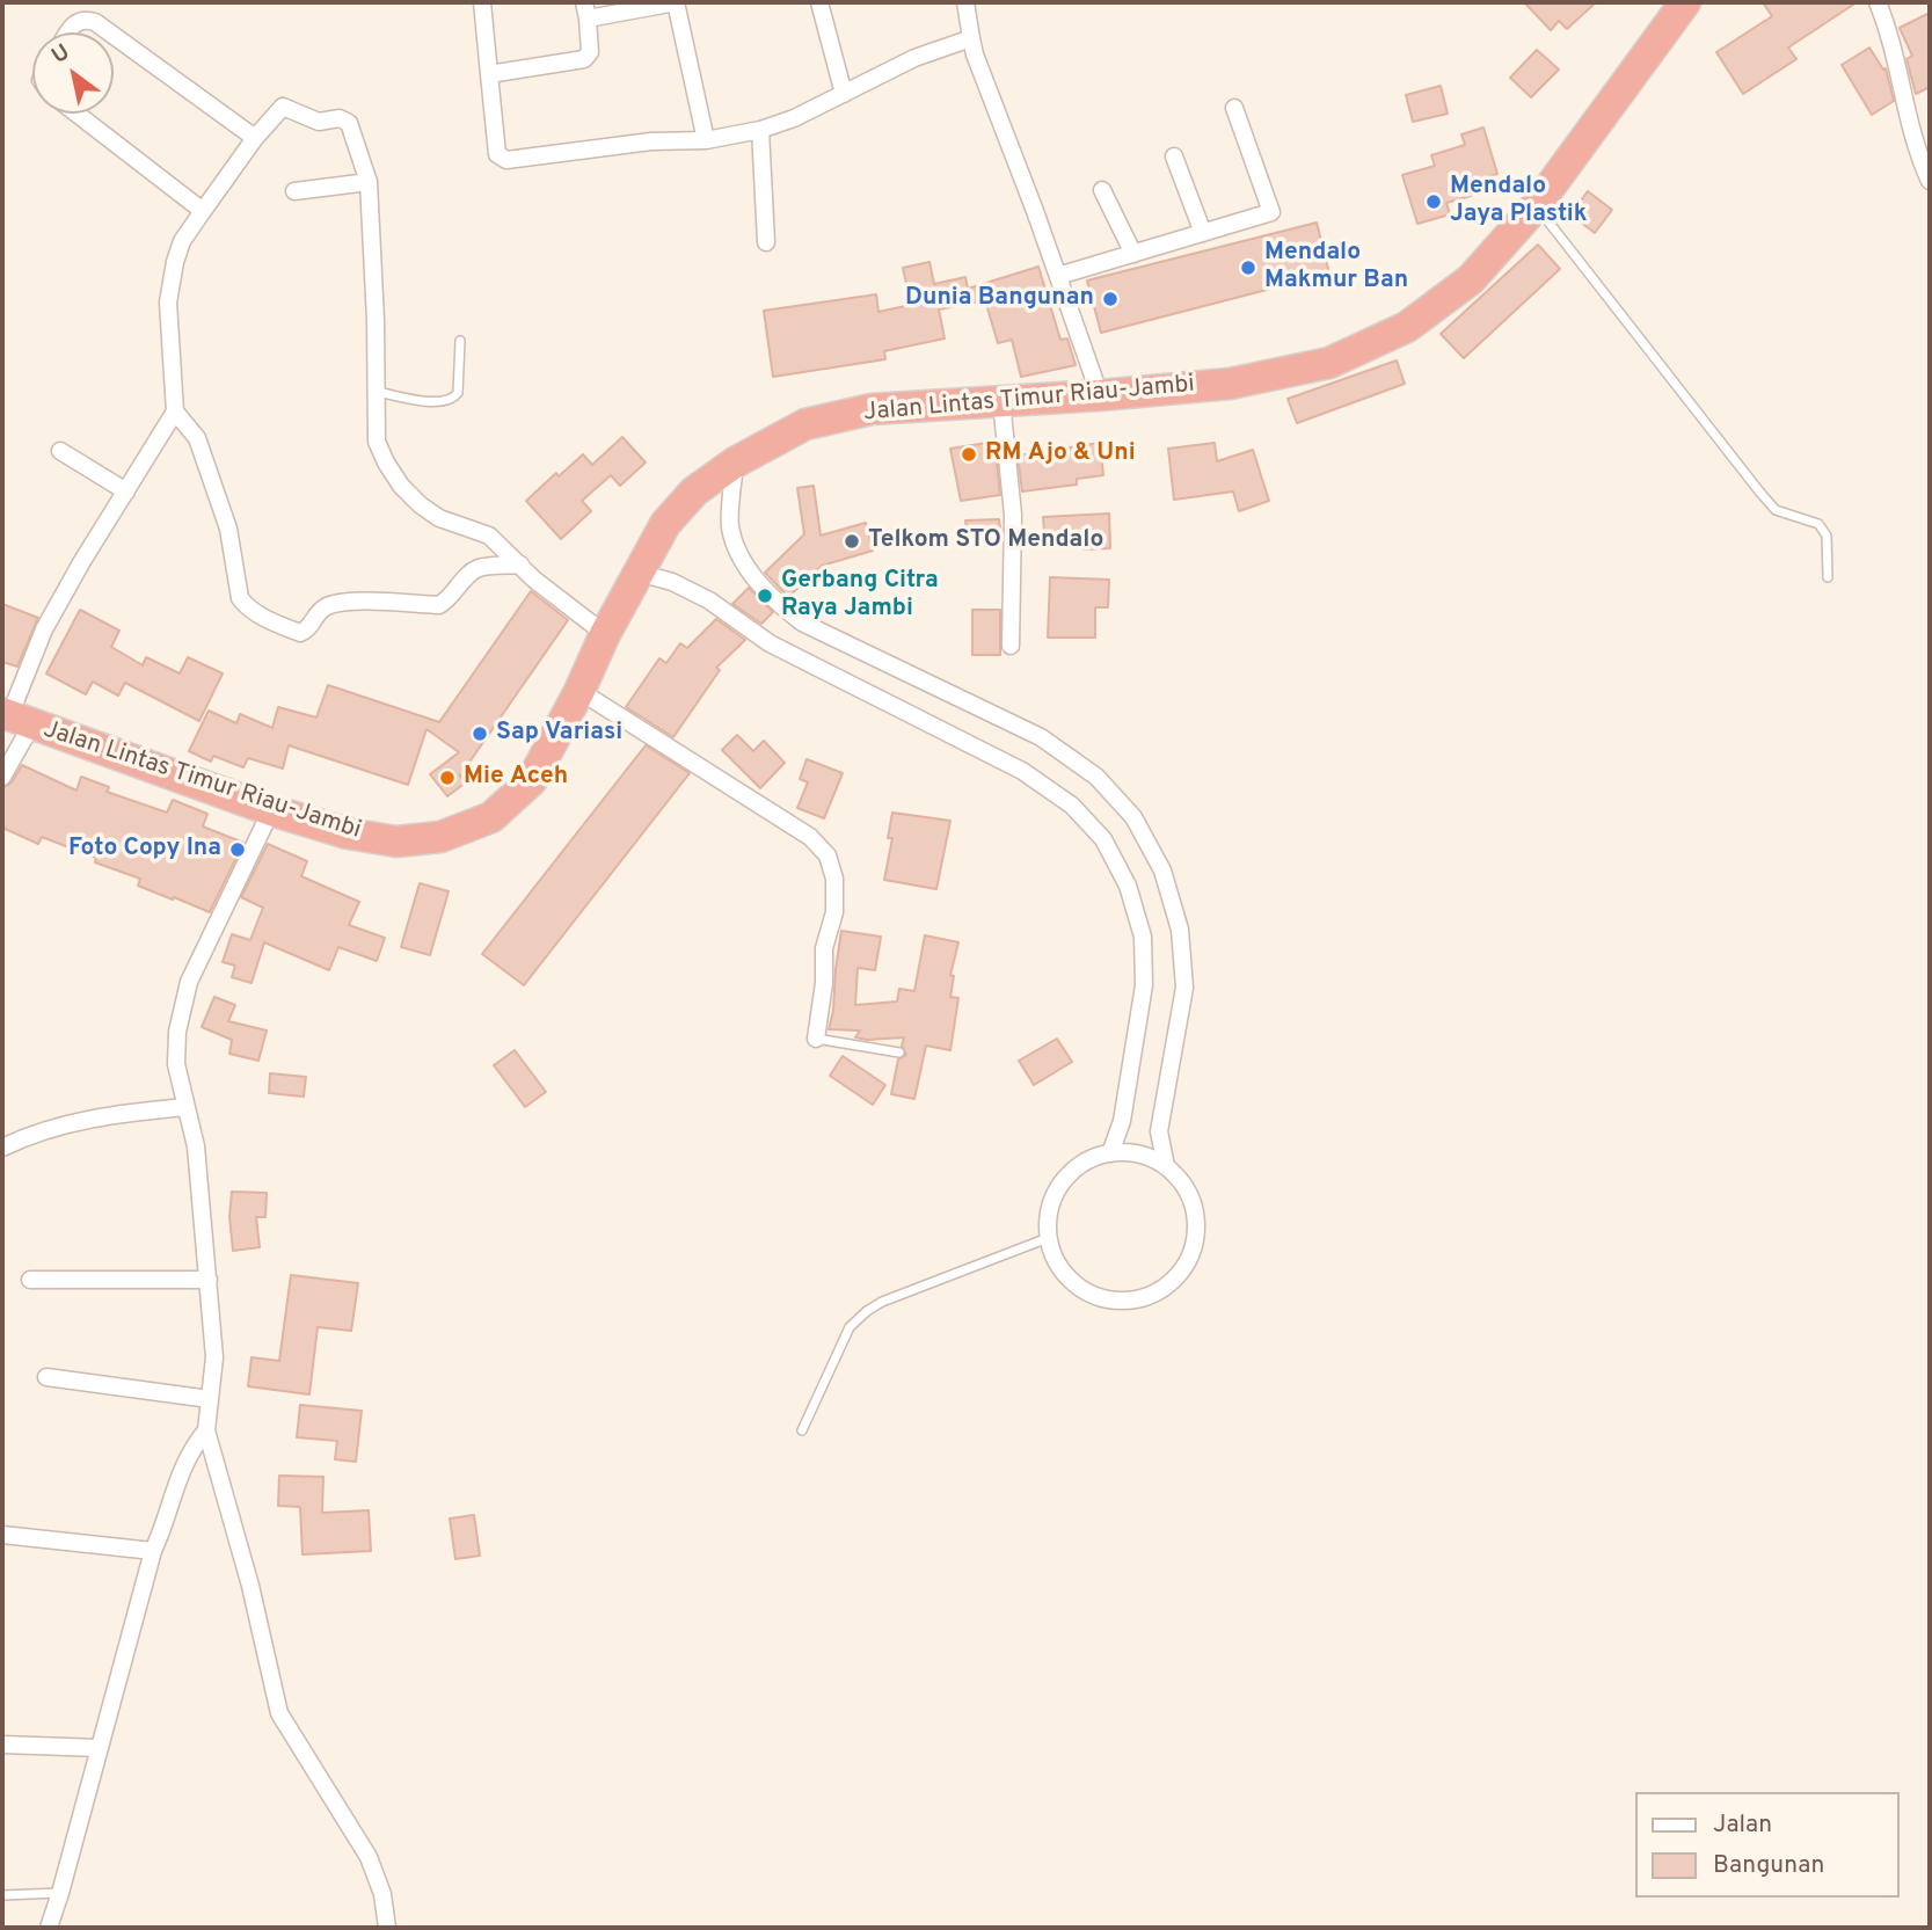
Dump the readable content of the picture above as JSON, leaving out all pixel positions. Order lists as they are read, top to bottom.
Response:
{
  "streets": {
    "highway": ["Jalan Lintas Timur Riau-Jambi"]
  },
  "places": [
    "Mendalo Jaya Plastik",
    "Mendalo Makmur Ban",
    "Dunia Bangunan",
    "RM Ajo & Uni",
    "Telkom STO Mendalo",
    "Gerbang Citra Raya Jambi",
    "Sap Variasi",
    "Mie Aceh",
    "Foto Copy Ina"
  ],
  "legend": ["Jalan", "Bangunan"],
  "north": "top left"
}
